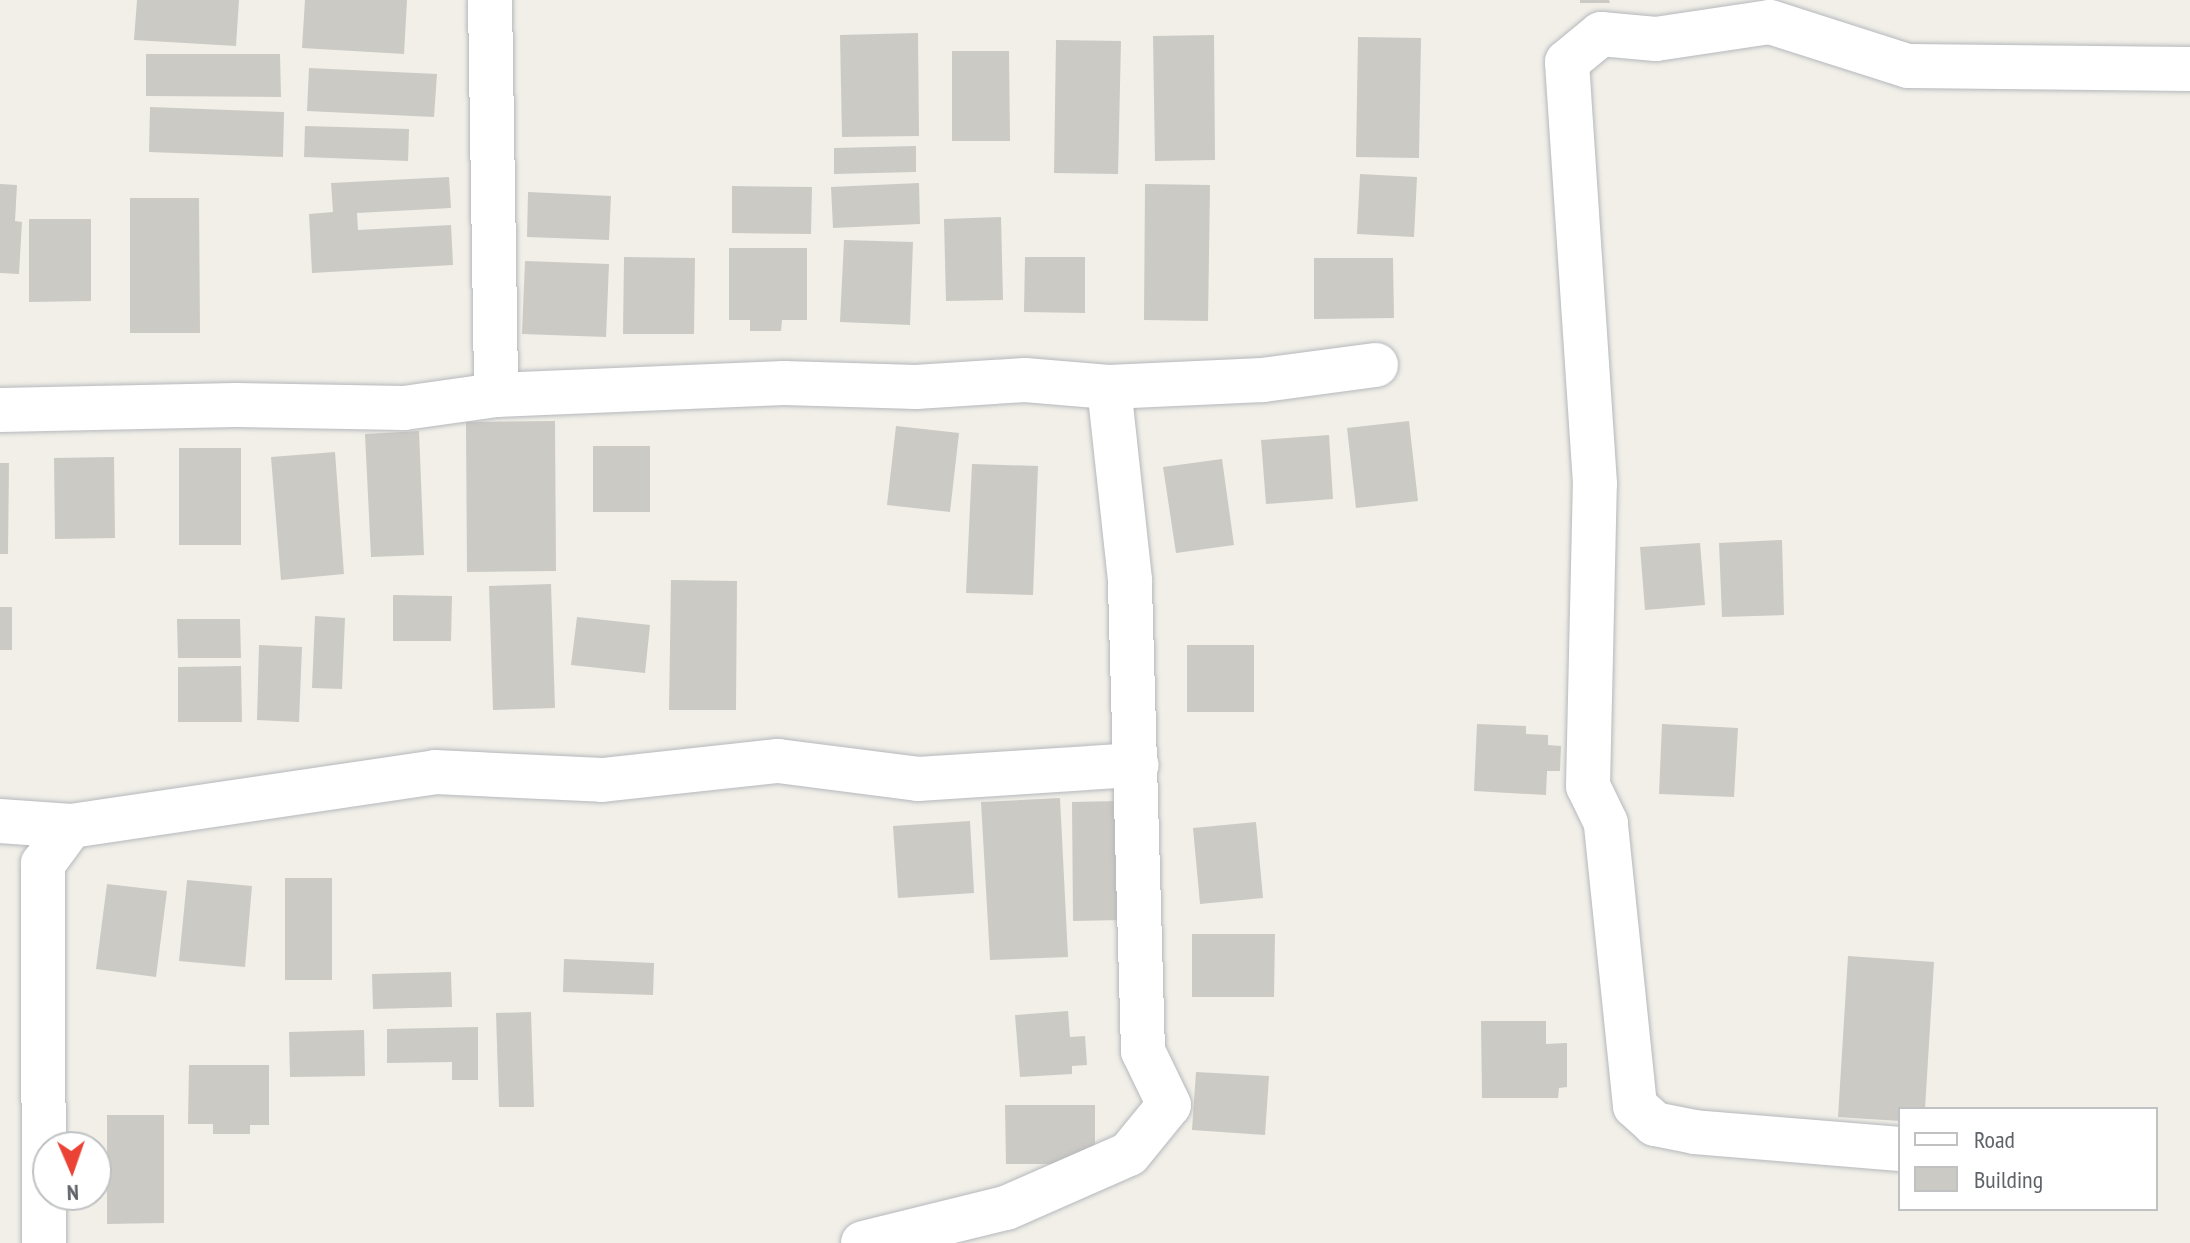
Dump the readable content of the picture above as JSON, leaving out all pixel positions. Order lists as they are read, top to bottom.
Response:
{
  "legend": ["Road", "Building"],
  "north": "bottom"
}
